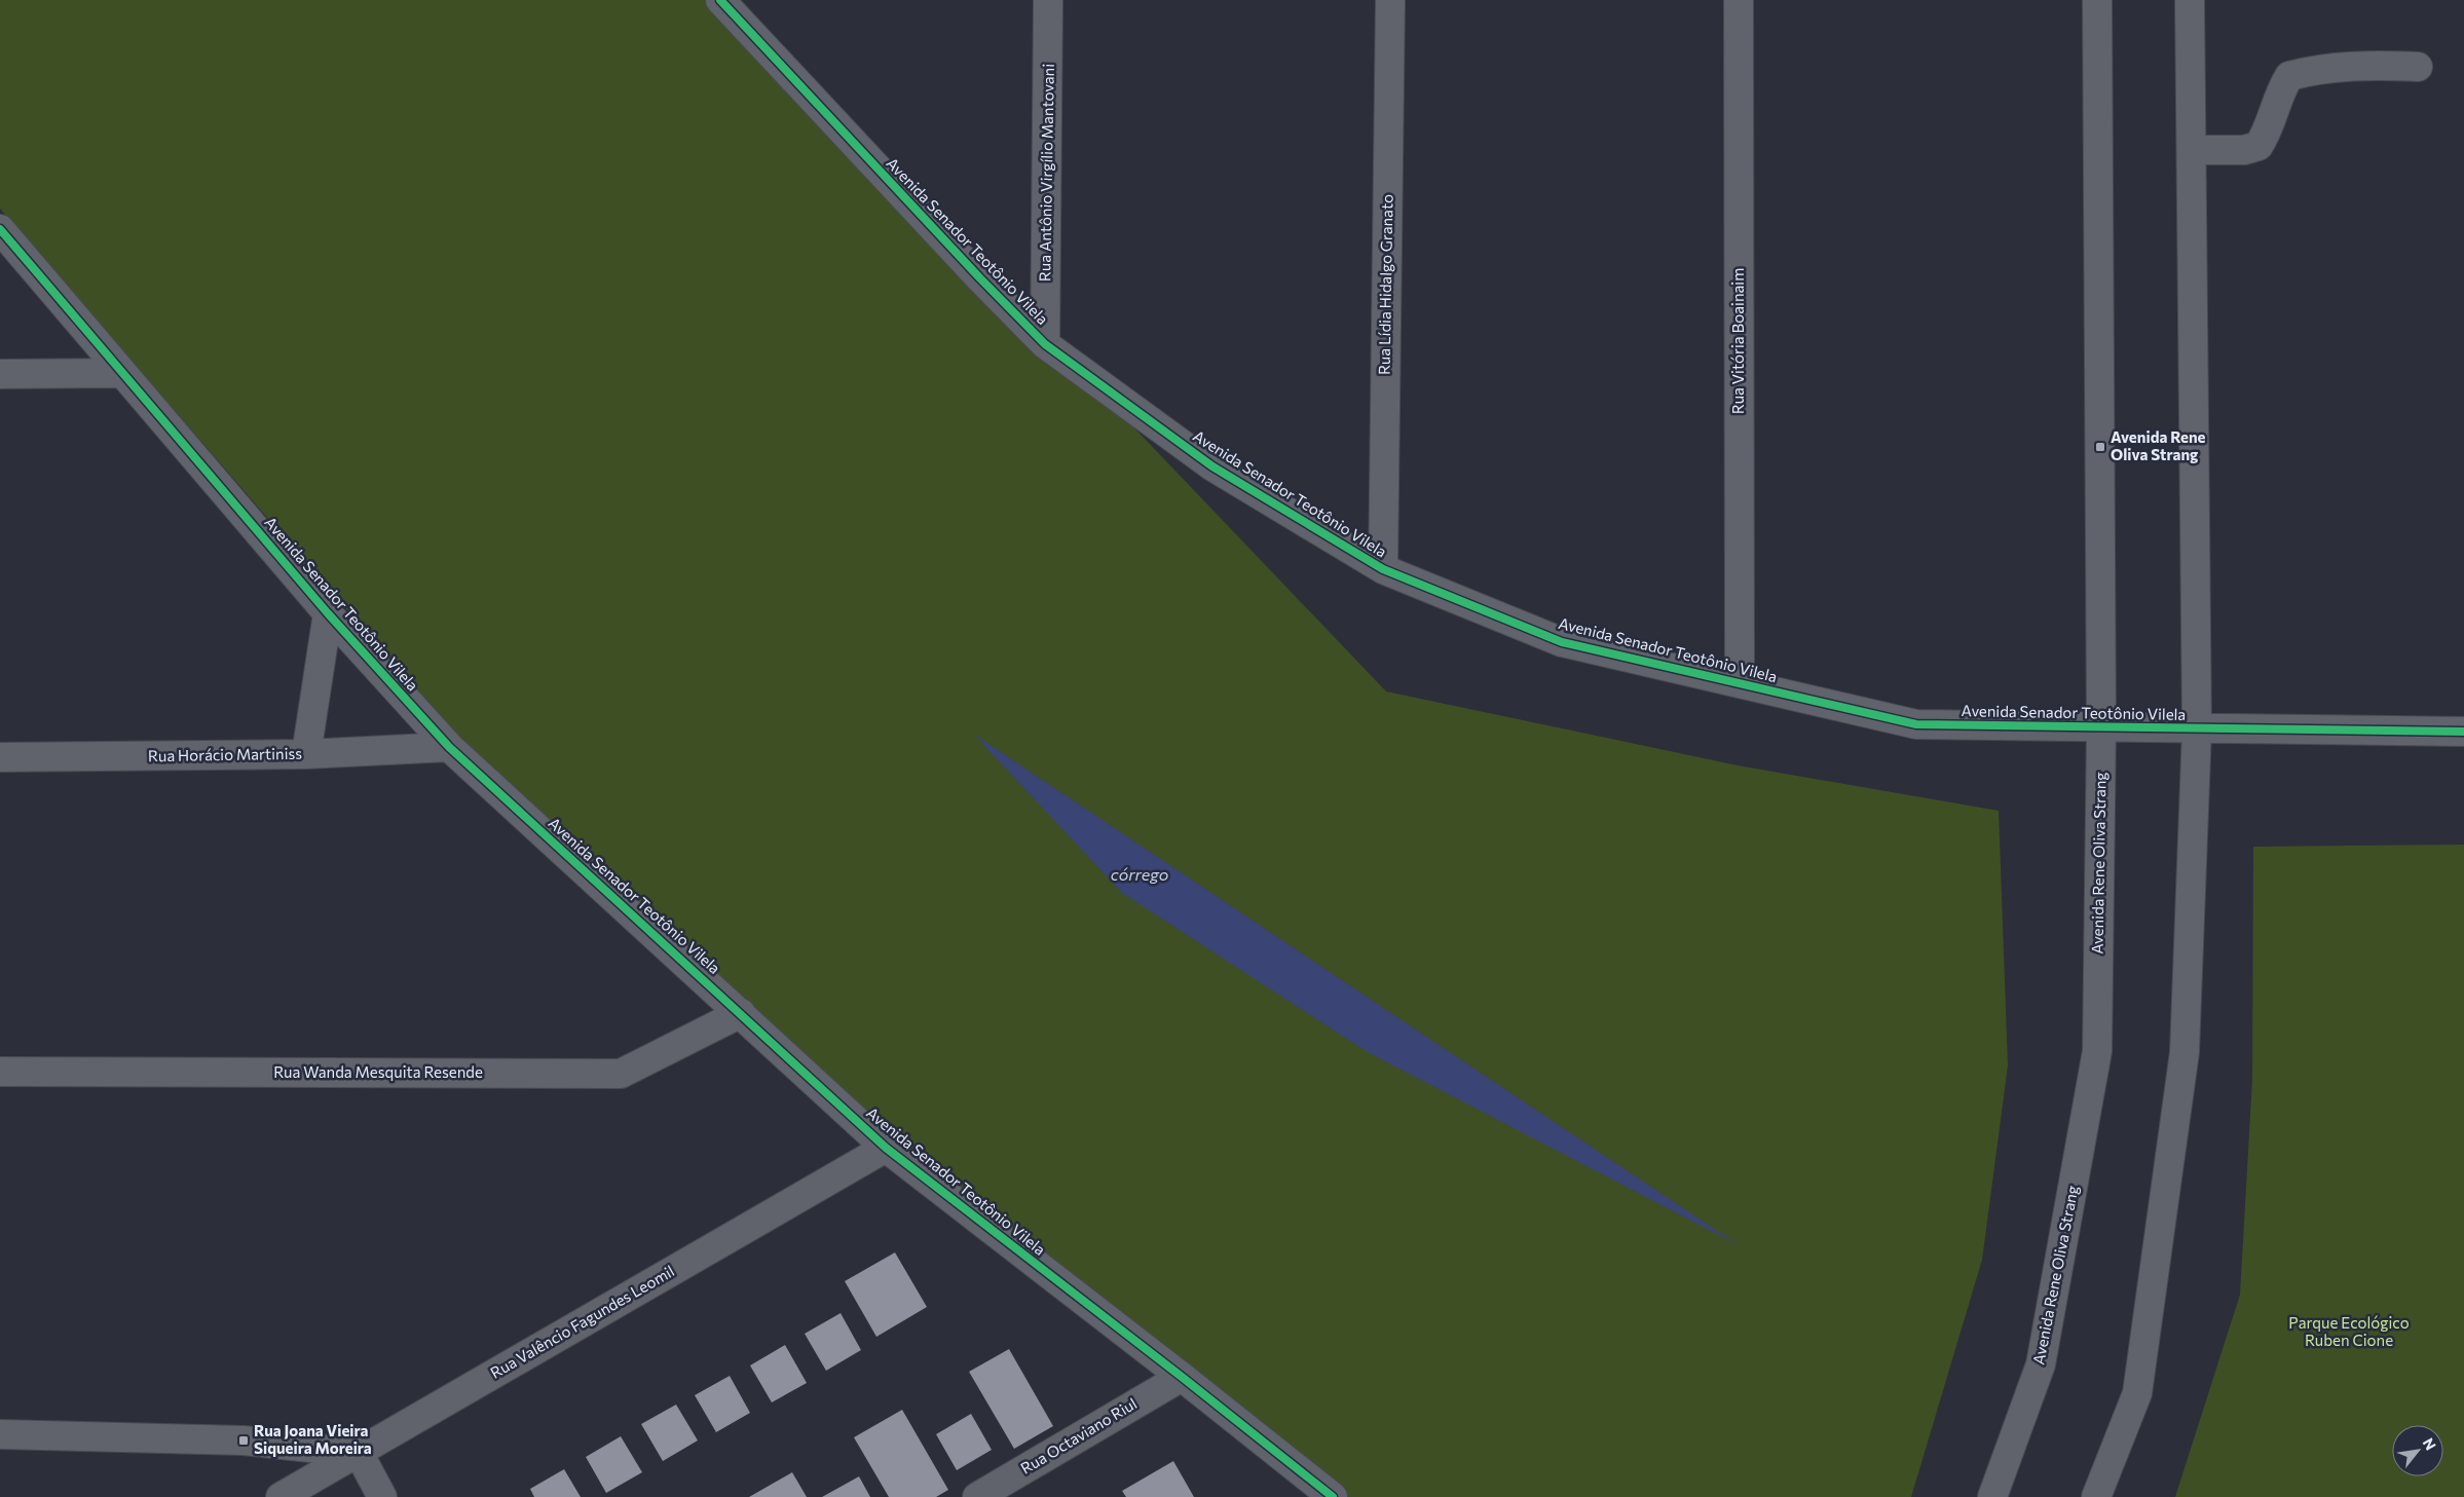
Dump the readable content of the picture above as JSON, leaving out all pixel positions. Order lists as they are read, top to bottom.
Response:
{
  "streets": {
    "street": [
      "Rua Antônio Virgílio Mantovani",
      "Avenida Senador Teotônio Vilela",
      "Rua Lídia Hidalgo Granato",
      "Rua Vitória Boainaim",
      "Rua Horácio Martiniss",
      "Avenida Rene Oliva Strang",
      "Rua Wanda Mesquita Resende",
      "Rua Valêncio Fagundes Leomil",
      "Rua Octaviano Riul"
    ]
  },
  "crossings": [
    ["Rua Antônio Virgílio Mantovani", "Avenida Senador Teotônio Vilela"],
    ["Avenida Senador Teotônio Vilela", "Rua Lídia Hidalgo Granato"],
    ["Avenida Senador Teotônio Vilela", "Rua Vitória Boainaim"],
    ["Avenida Senador Teotônio Vilela", "Rua Horácio Martiniss"],
    ["Avenida Senador Teotônio Vilela", "Avenida Rene Oliva Strang"],
    ["Avenida Senador Teotônio Vilela", "Rua Wanda Mesquita Resende"],
    ["Avenida Senador Teotônio Vilela", "Rua Valêncio Fagundes Leomil"],
    ["Avenida Senador Teotônio Vilela", "Rua Octaviano Riul"]
  ],
  "water": ["córrego"],
  "parks": ["Parque Ecológico Ruben Cione"],
  "places": {
    "transit": ["Avenida Rene Oliva Strang", "Rua Joana Vieira Siqueira Moreira"]
  },
  "north": "top right"
}
